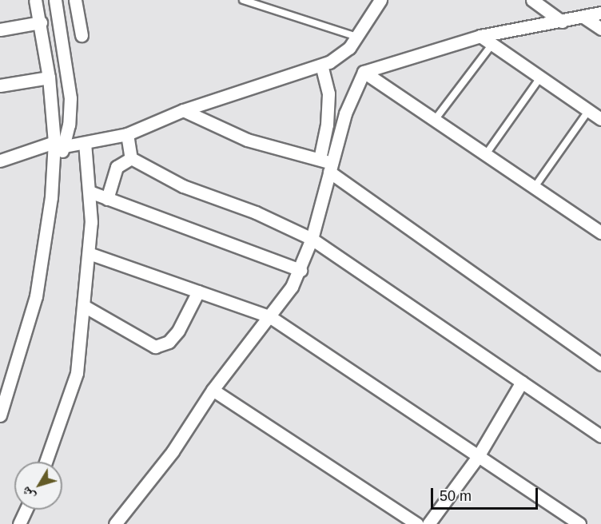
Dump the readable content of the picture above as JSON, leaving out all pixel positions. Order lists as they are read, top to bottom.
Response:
{
  "scale_bar": "50 m",
  "north": "bottom left"
}
